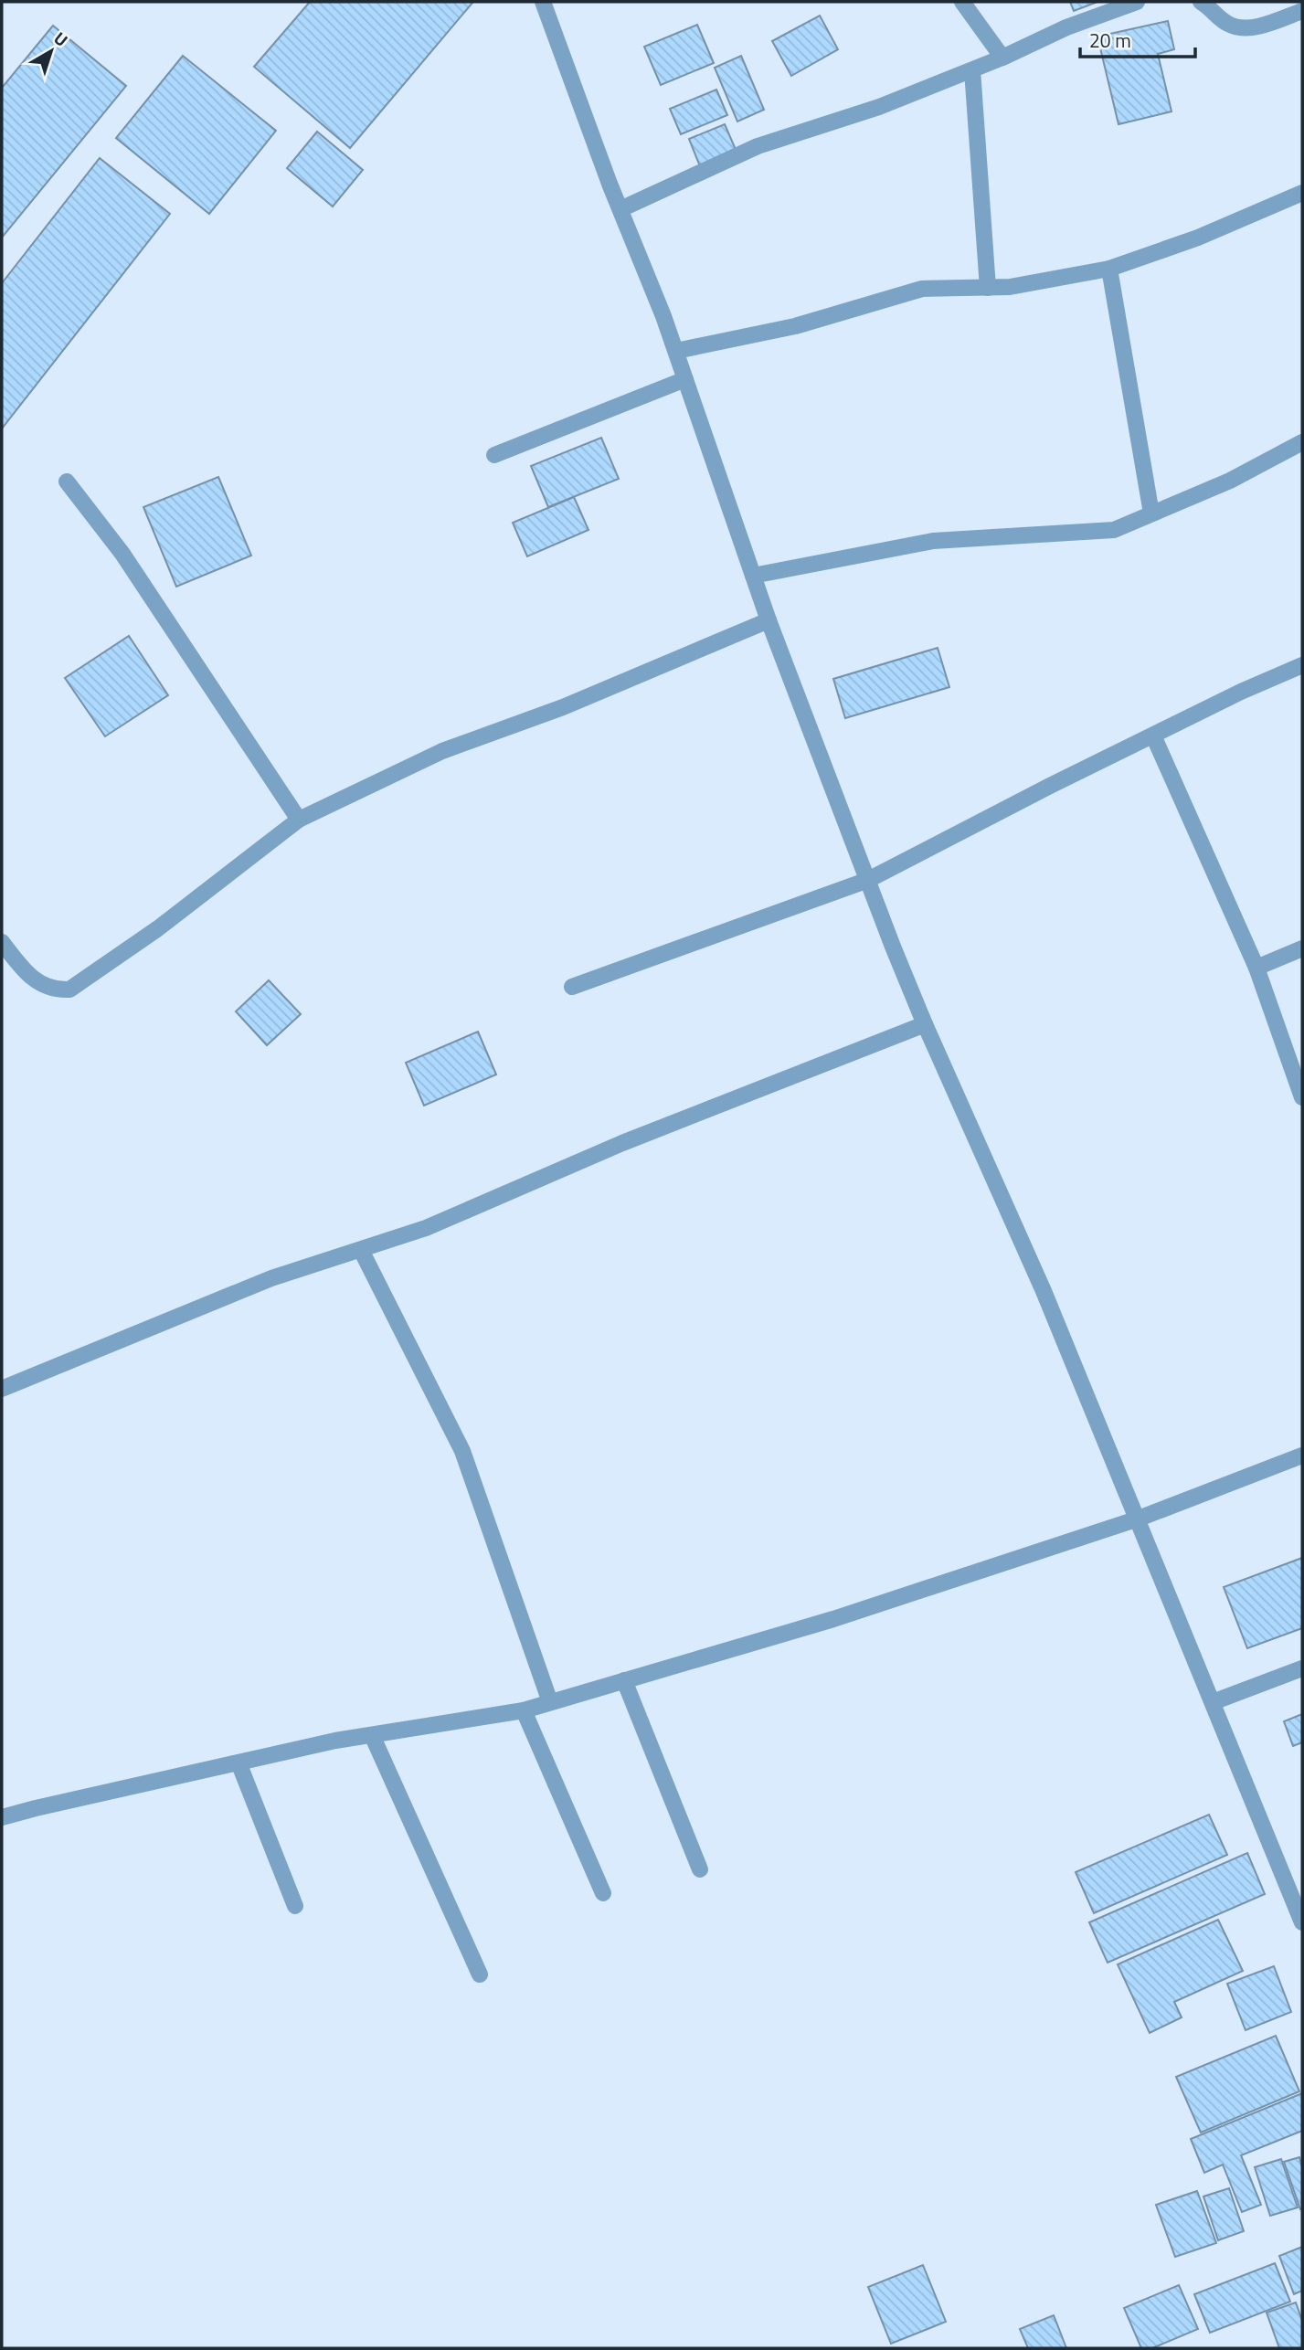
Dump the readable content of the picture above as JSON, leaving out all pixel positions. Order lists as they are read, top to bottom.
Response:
{
  "scale_bar": "20 m",
  "north": "top right"
}
